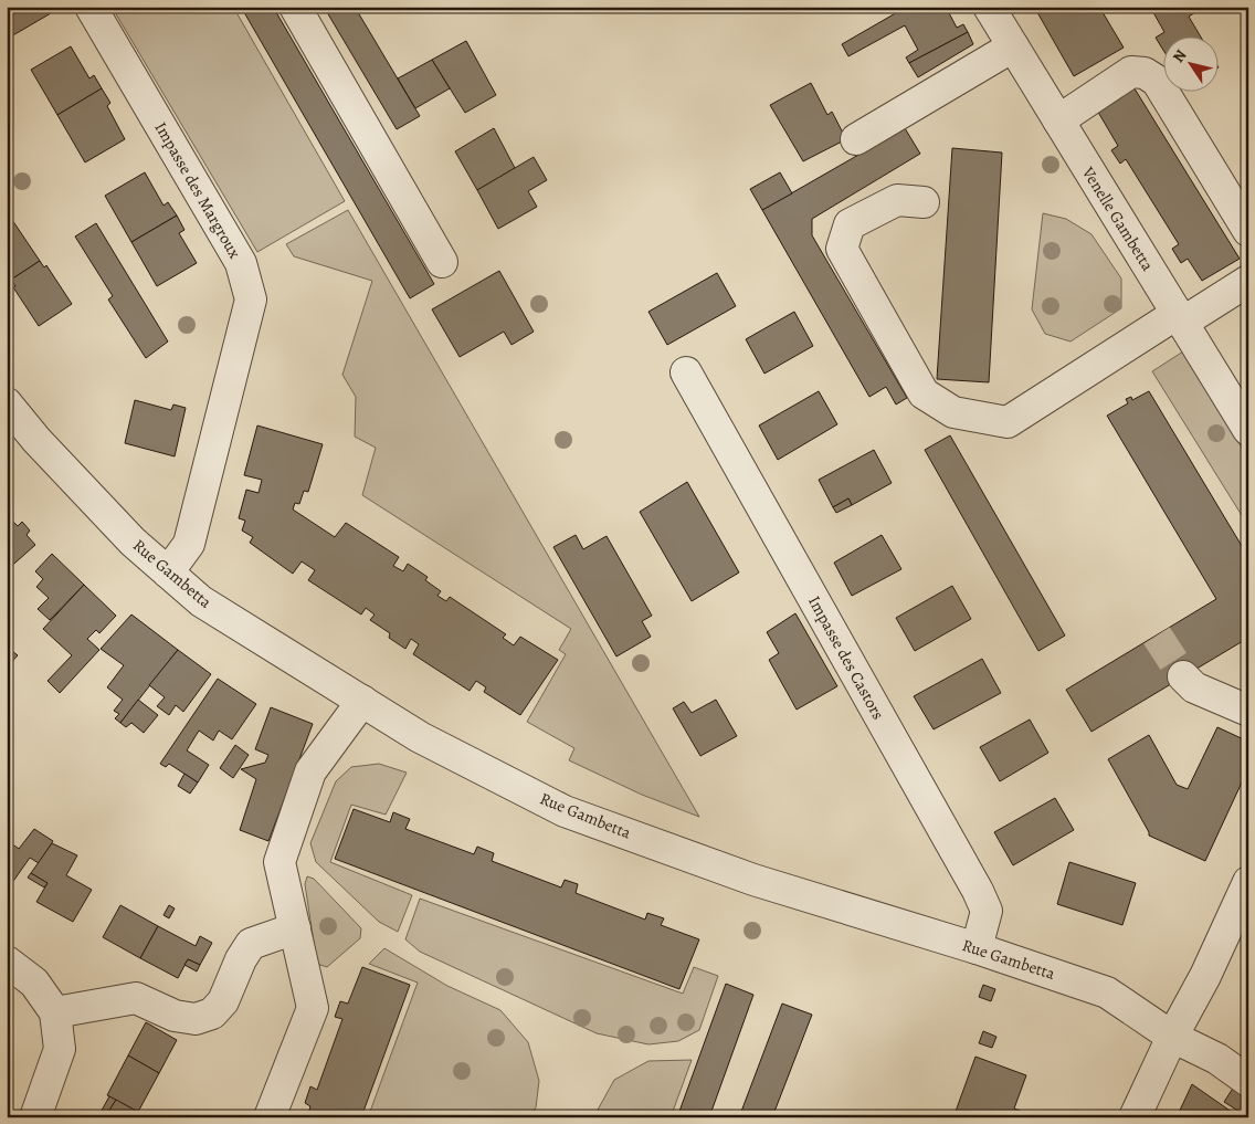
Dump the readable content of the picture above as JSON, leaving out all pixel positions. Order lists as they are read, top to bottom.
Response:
{
  "streets": {
    "street": [
      "Impasse des Margroux",
      "Venelle Gambetta",
      "Rue Gambetta",
      "Impasse des Castors"
    ]
  },
  "crossings": [
    ["Impasse des Margroux", "Rue Gambetta"],
    ["Rue Gambetta", "Impasse des Castors"]
  ],
  "north": "top left"
}
